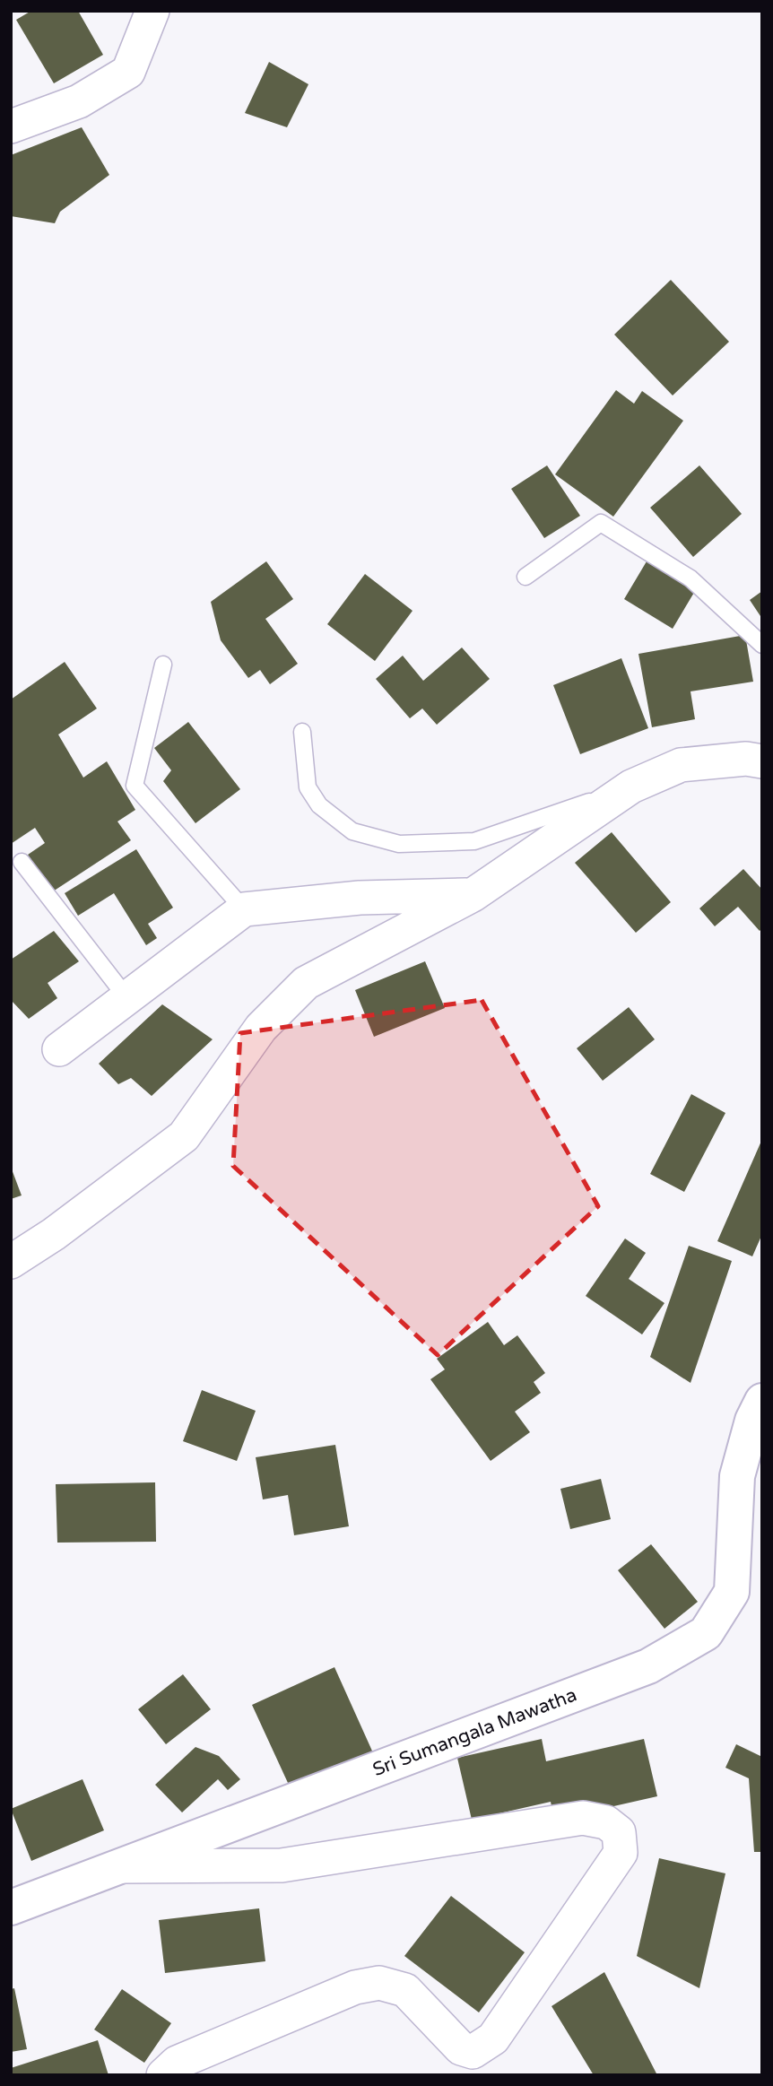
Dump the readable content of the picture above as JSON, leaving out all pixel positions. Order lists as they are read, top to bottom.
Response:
{
  "streets": {
    "street": ["Sri Sumangala Mawatha"]
  }
}
